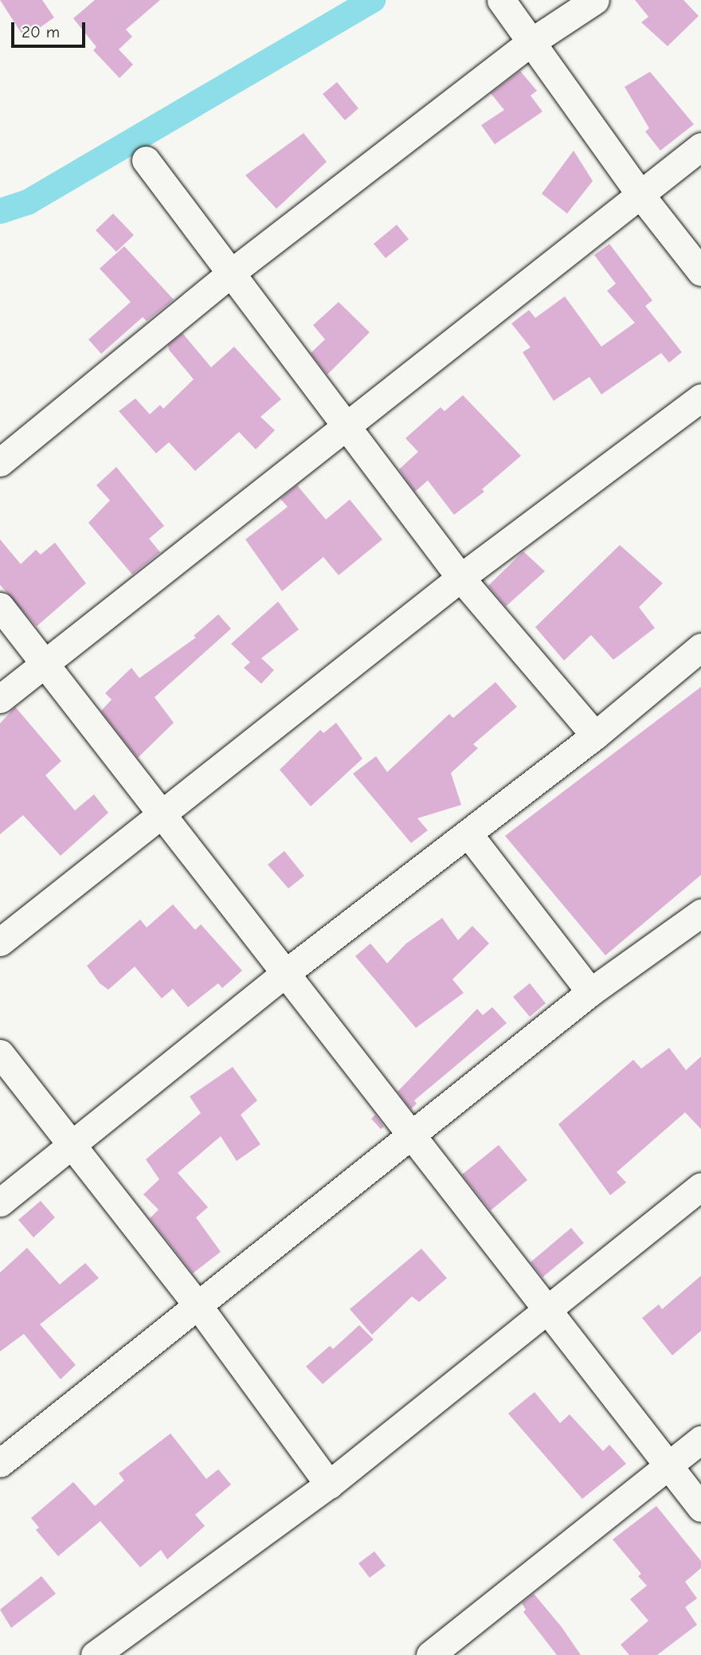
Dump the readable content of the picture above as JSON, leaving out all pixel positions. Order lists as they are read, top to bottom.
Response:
{
  "scale_bar": "20 m"
}
